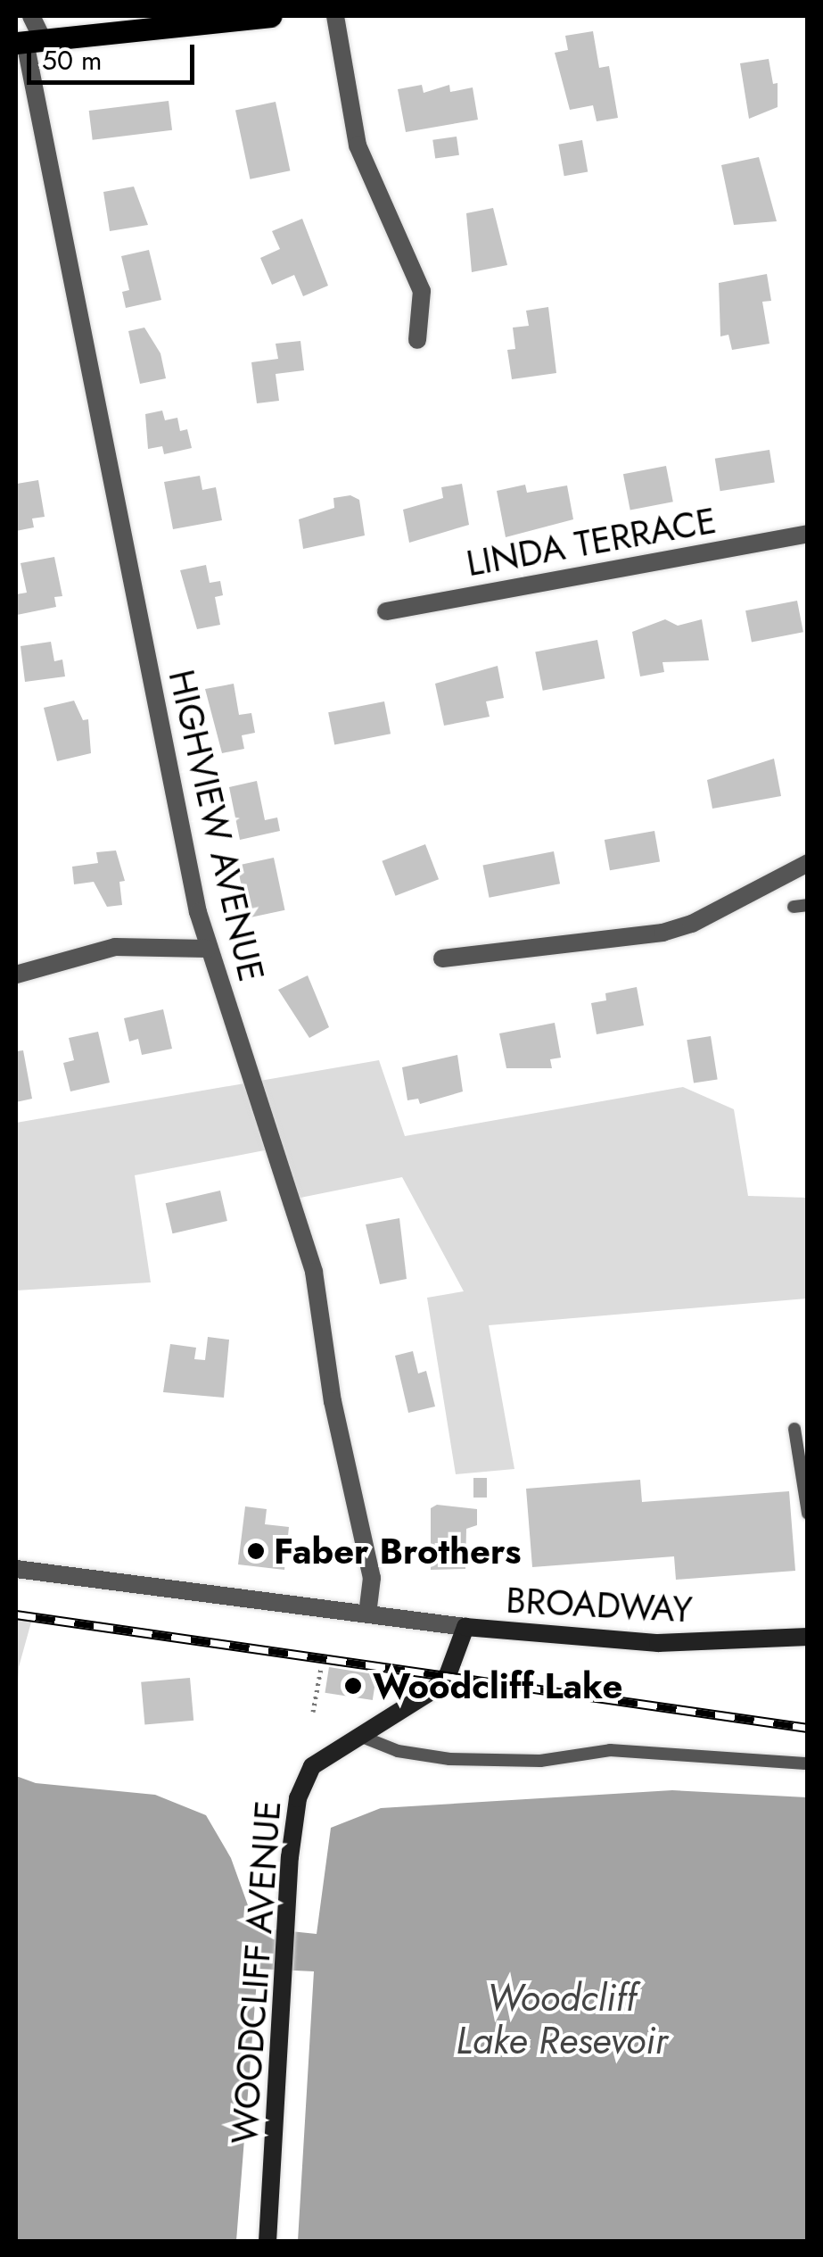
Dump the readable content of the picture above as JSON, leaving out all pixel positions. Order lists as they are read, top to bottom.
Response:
{
  "streets": {
    "main road": ["BROADWAY", "WOODCLIFF AVENUE"],
    "street": ["LINDA TERRACE", "HIGHVIEW AVENUE"]
  },
  "crossings": [
    ["HIGHVIEW AVENUE", "BROADWAY"],
    ["BROADWAY", "WOODCLIFF AVENUE"]
  ],
  "water": ["Woodcliff Lake Resevoir"],
  "places": ["Faber Brothers", "Woodcliff Lake"],
  "scale_bar": "50 m"
}
